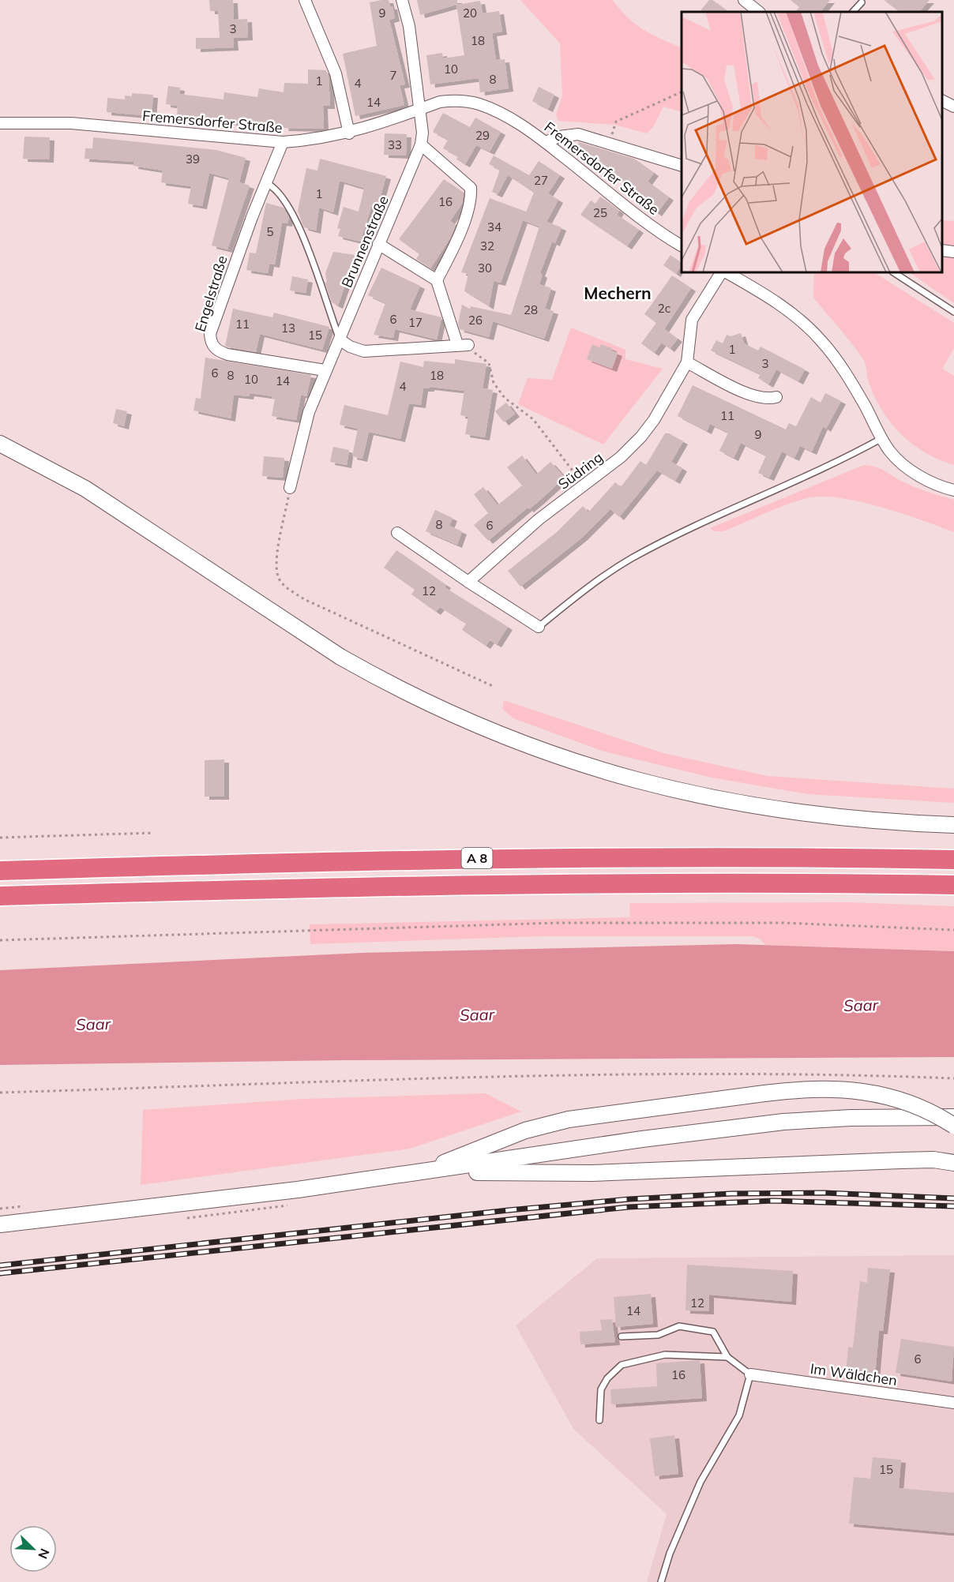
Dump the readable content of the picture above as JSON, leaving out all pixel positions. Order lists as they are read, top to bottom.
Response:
{
  "streets": {
    "highway": ["A 8"],
    "street": [
      "Fremersdorfer Straße",
      "Brunnenstraße",
      "Engelstraße",
      "Südring",
      "Im Wäldchen"
    ]
  },
  "crossings": [
    ["Fremersdorfer Straße", "Brunnenstraße"],
    ["Fremersdorfer Straße", "Engelstraße"],
    ["Brunnenstraße", "Engelstraße"]
  ],
  "districts": ["Mechern"],
  "water": ["Saar"],
  "house_numbers": [
    "9",
    "20",
    "3",
    "18",
    "10",
    "7",
    "8",
    "1",
    "4",
    "14",
    "29",
    "33",
    "39",
    "27",
    "1",
    "16",
    "25",
    "34",
    "5",
    "32",
    "30",
    "2c",
    "28",
    "6",
    "26",
    "17",
    "11",
    "13",
    "15",
    "1",
    "3",
    "6",
    "8",
    "18",
    "10",
    "14",
    "4",
    "11",
    "9",
    "8",
    "6",
    "12",
    "12",
    "14",
    "6",
    "16",
    "15"
  ],
  "north": "bottom right"
}
